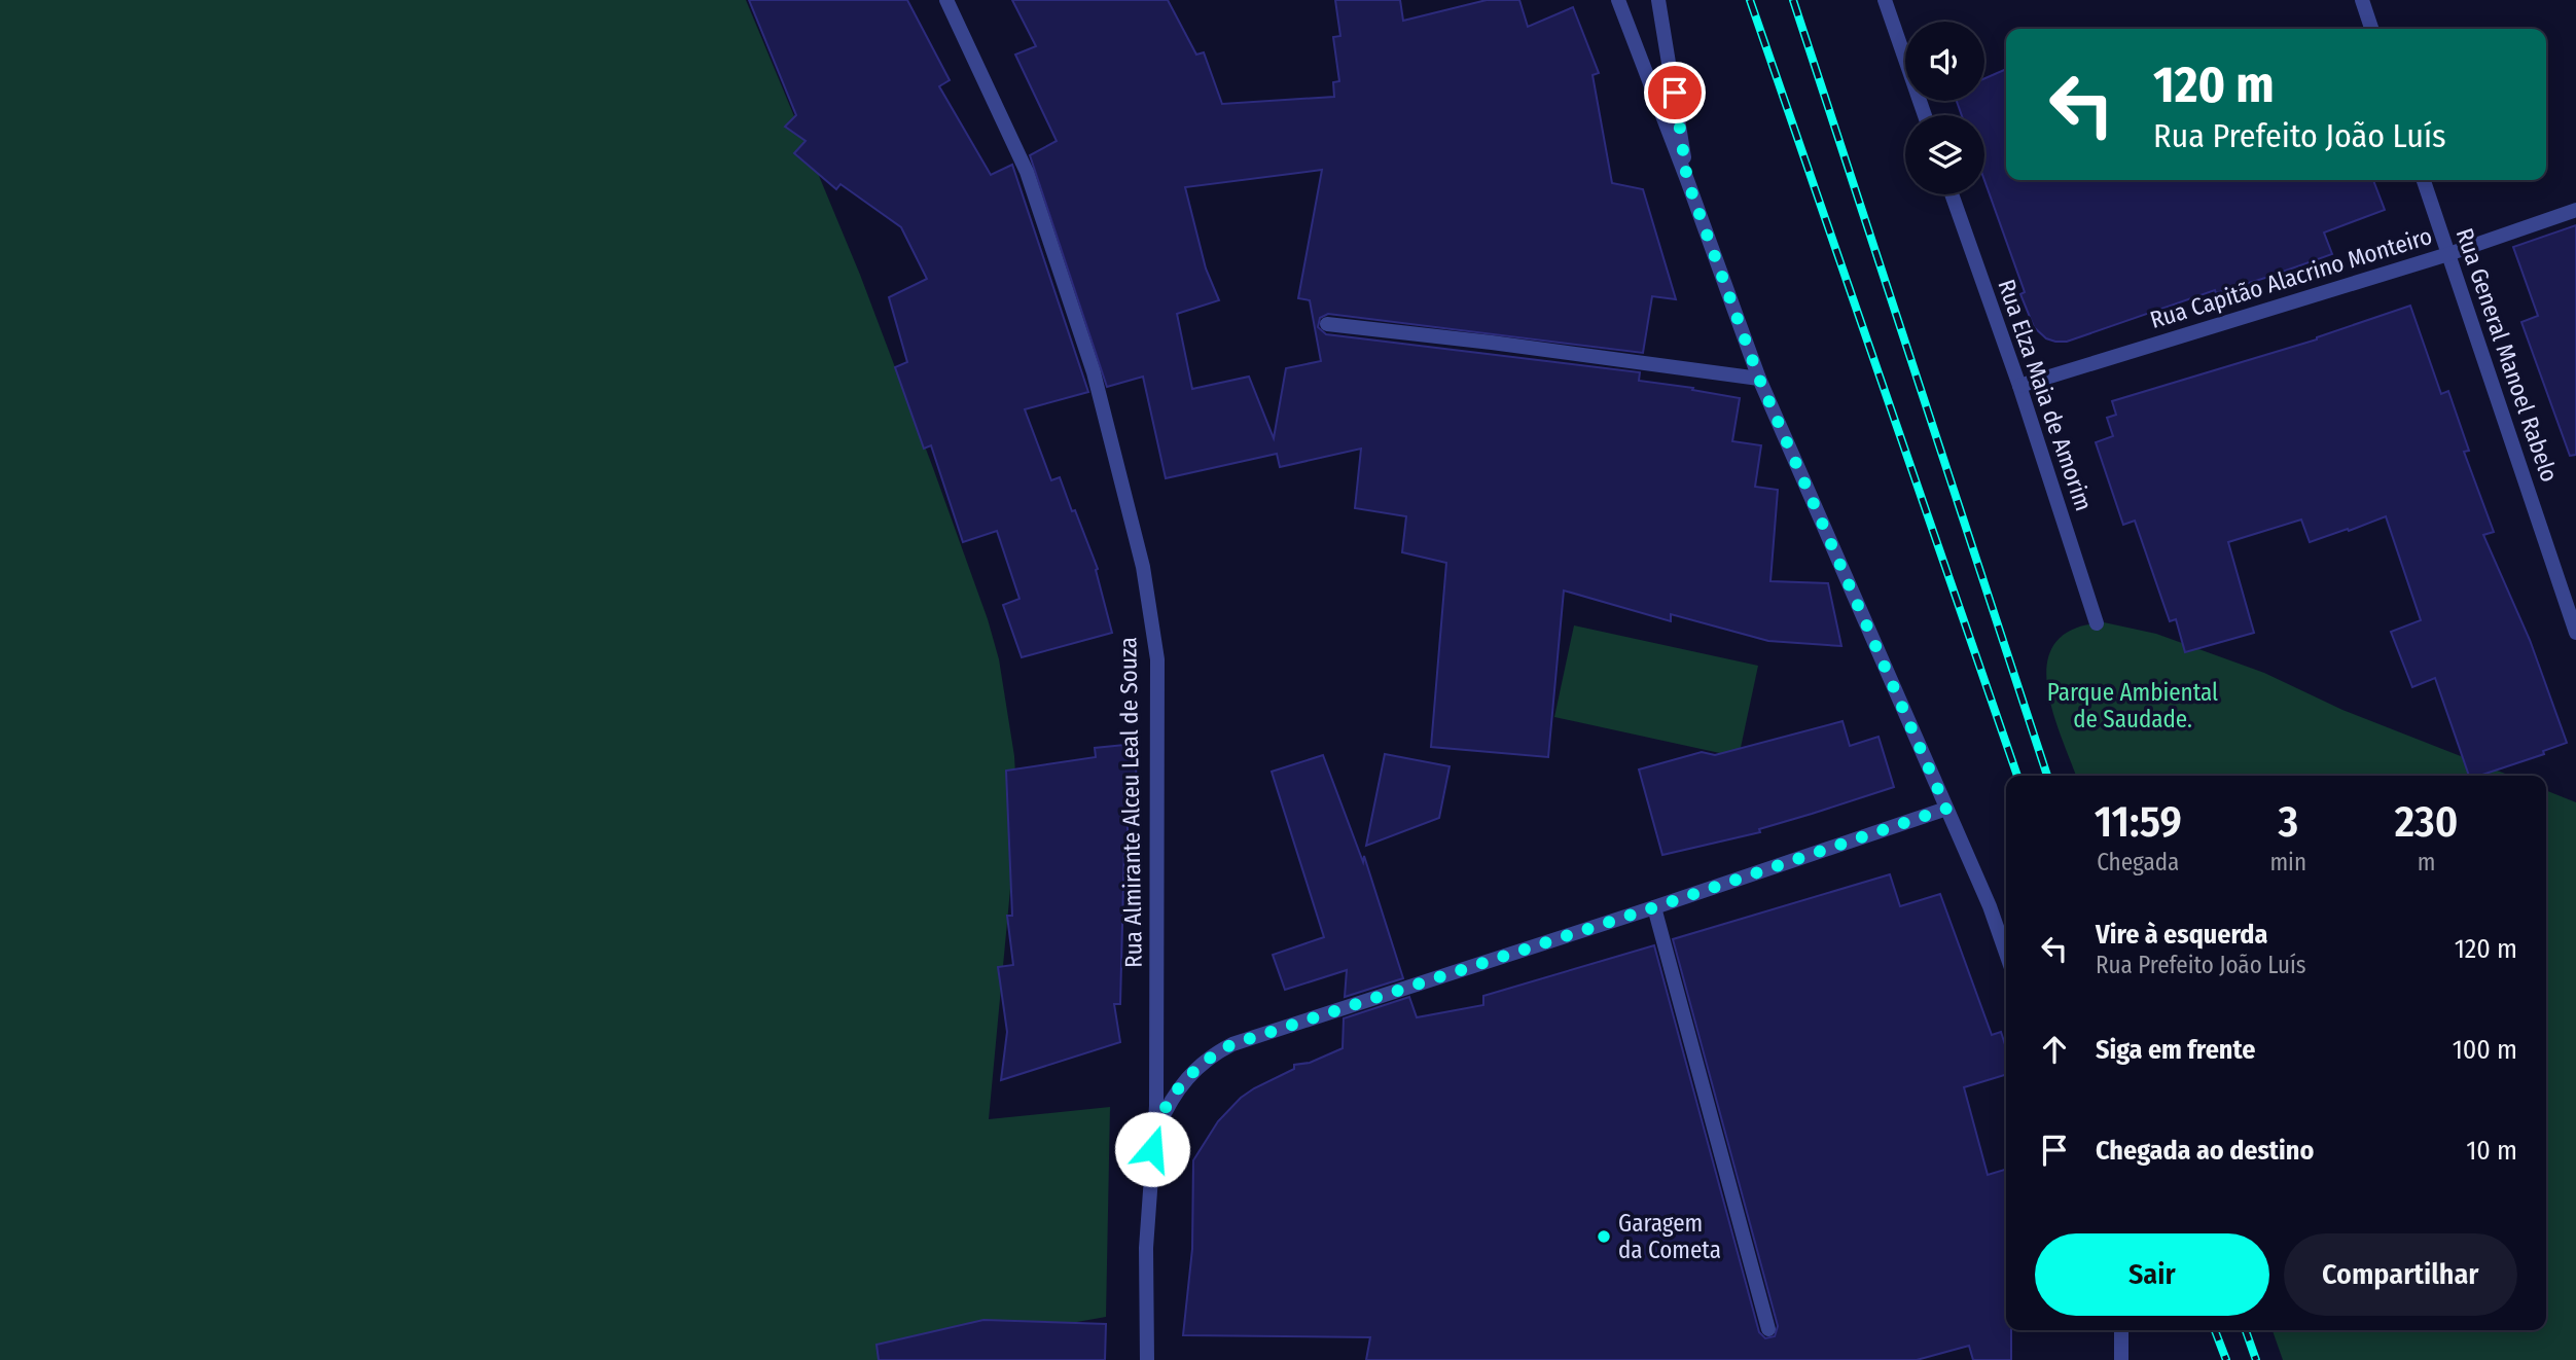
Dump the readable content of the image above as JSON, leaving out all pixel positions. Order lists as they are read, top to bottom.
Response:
{
  "streets": {
    "street": [
      "Rua Capitão Alacrino Monteiro",
      "Rua General Manoel Rabelo",
      "Rua Elza Maia de Amorim",
      "Rua Almirante Alceu Leal de Souza"
    ]
  },
  "crossings": [
    ["Rua Capitão Alacrino Monteiro", "Rua General Manoel Rabelo"],
    ["Rua Capitão Alacrino Monteiro", "Rua Elza Maia de Amorim"]
  ],
  "parks": ["Parque Ambiental de Saudade."],
  "places": ["Garagem da Cometa"],
  "page": {
    "turn": ["120 m", "Rua Prefeito João Luís"],
    "eta": [
      "11:59",
      "Chegada",
      "3",
      "min",
      "230",
      "m"
    ],
    "list": [
      {
        "name": "Vire à esquerda",
        "note": "Rua Prefeito João Luís",
        "value": "120 m"
      },
      {
        "name": "Siga em frente",
        "value": "100 m"
      },
      {
        "name": "Chegada ao destino",
        "value": "10 m"
      }
    ],
    "buttons": ["Sair", "Compartilhar"]
  }
}
